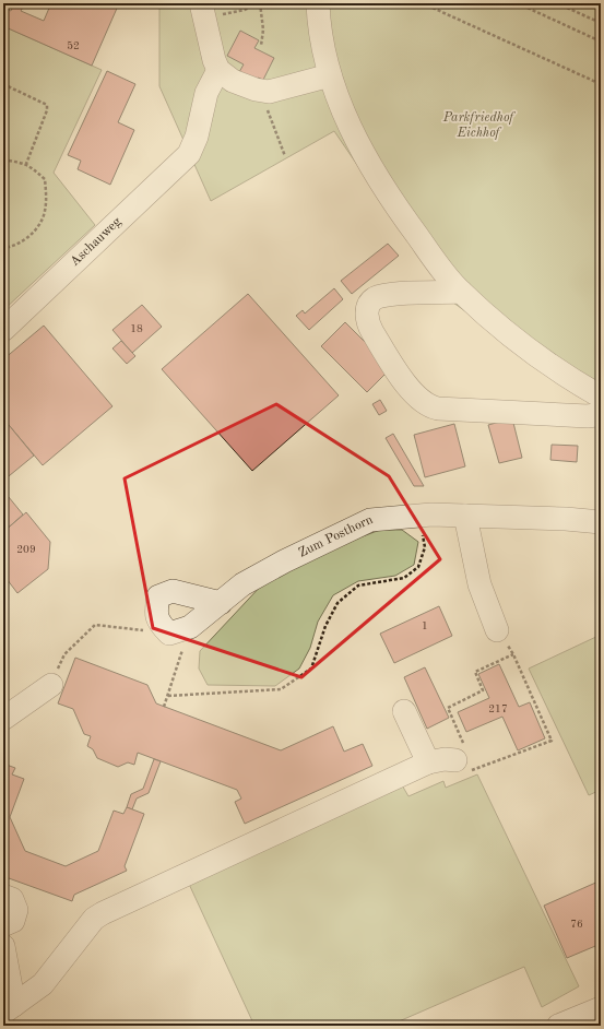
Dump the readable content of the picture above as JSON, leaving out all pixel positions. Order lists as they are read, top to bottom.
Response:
{
  "streets": {
    "street": ["Aschauweg", "Zum Posthorn"]
  },
  "parks": ["Parkfriedhof Eichhof"],
  "house_numbers": [
    "52",
    "18",
    "209",
    "1",
    "217",
    "76"
  ]
}
